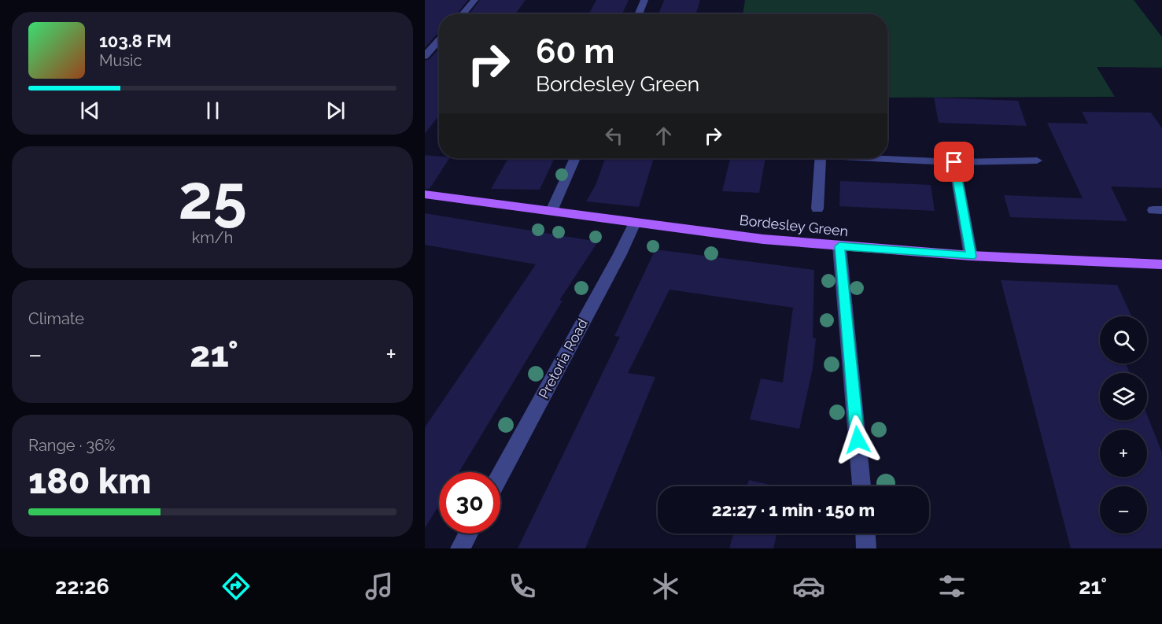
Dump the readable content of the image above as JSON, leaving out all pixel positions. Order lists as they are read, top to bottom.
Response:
{
  "streets": {
    "main road": ["Bordesley Green"],
    "street": ["Pretoria Road"]
  },
  "crossings": [
    ["Bordesley Green", "Pretoria Road"]
  ],
  "page": {
    "turn": ["60 m", "Bordesley Green"],
    "song": ["103.8 FM", "Music"],
    "tile": [
      ["25", "km/h"],
      "Climate",
      ["Range · 36%", "180 km"]
    ],
    "map_buttons": ["+", "−"],
    "heat": ["−", "21°", "+"],
    "limit": "30",
    "trip": "22:27 · 1 min · 150 m",
    "tabs": ["22:26", "21°"]
  }
}
